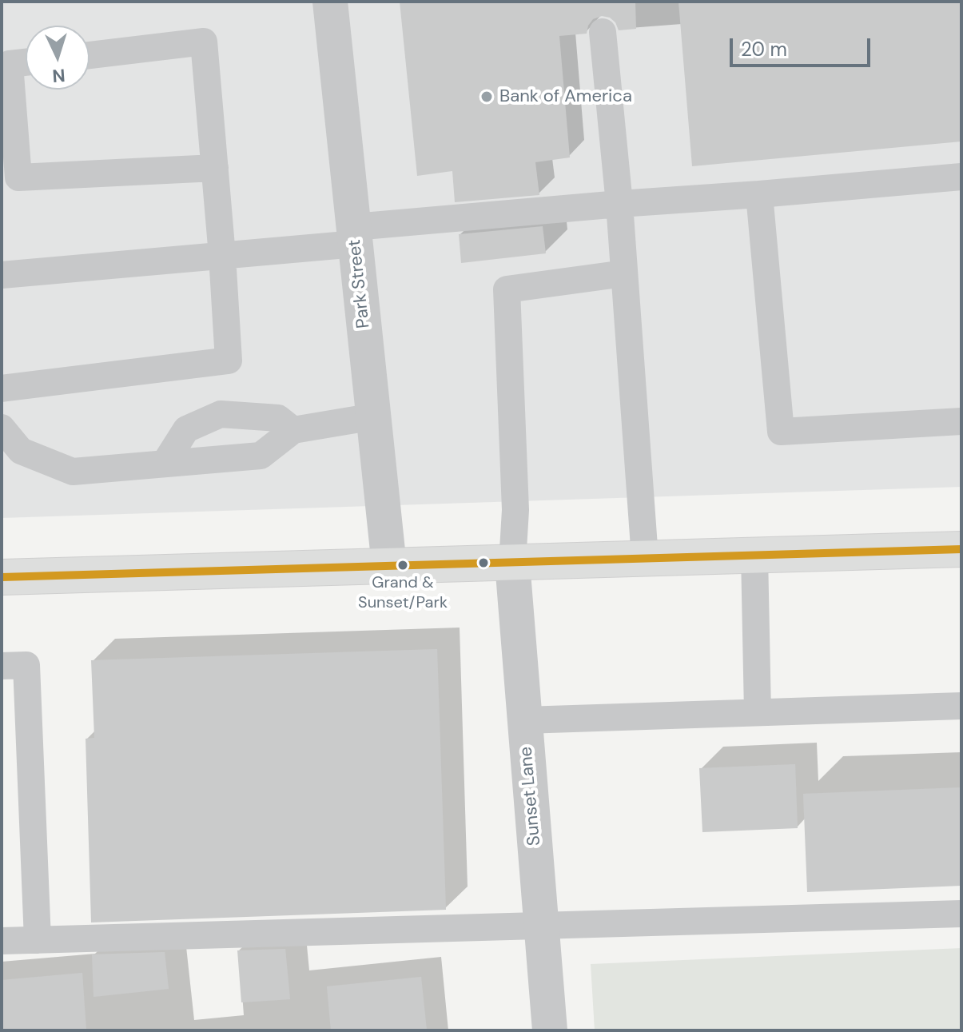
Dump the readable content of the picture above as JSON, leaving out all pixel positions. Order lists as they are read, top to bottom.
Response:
{
  "streets": {
    "street": ["Park Street", "Sunset Lane"]
  },
  "places": ["Bank of America", "Grand & Sunset/Park"],
  "scale_bar": "20 m",
  "north": "bottom"
}
